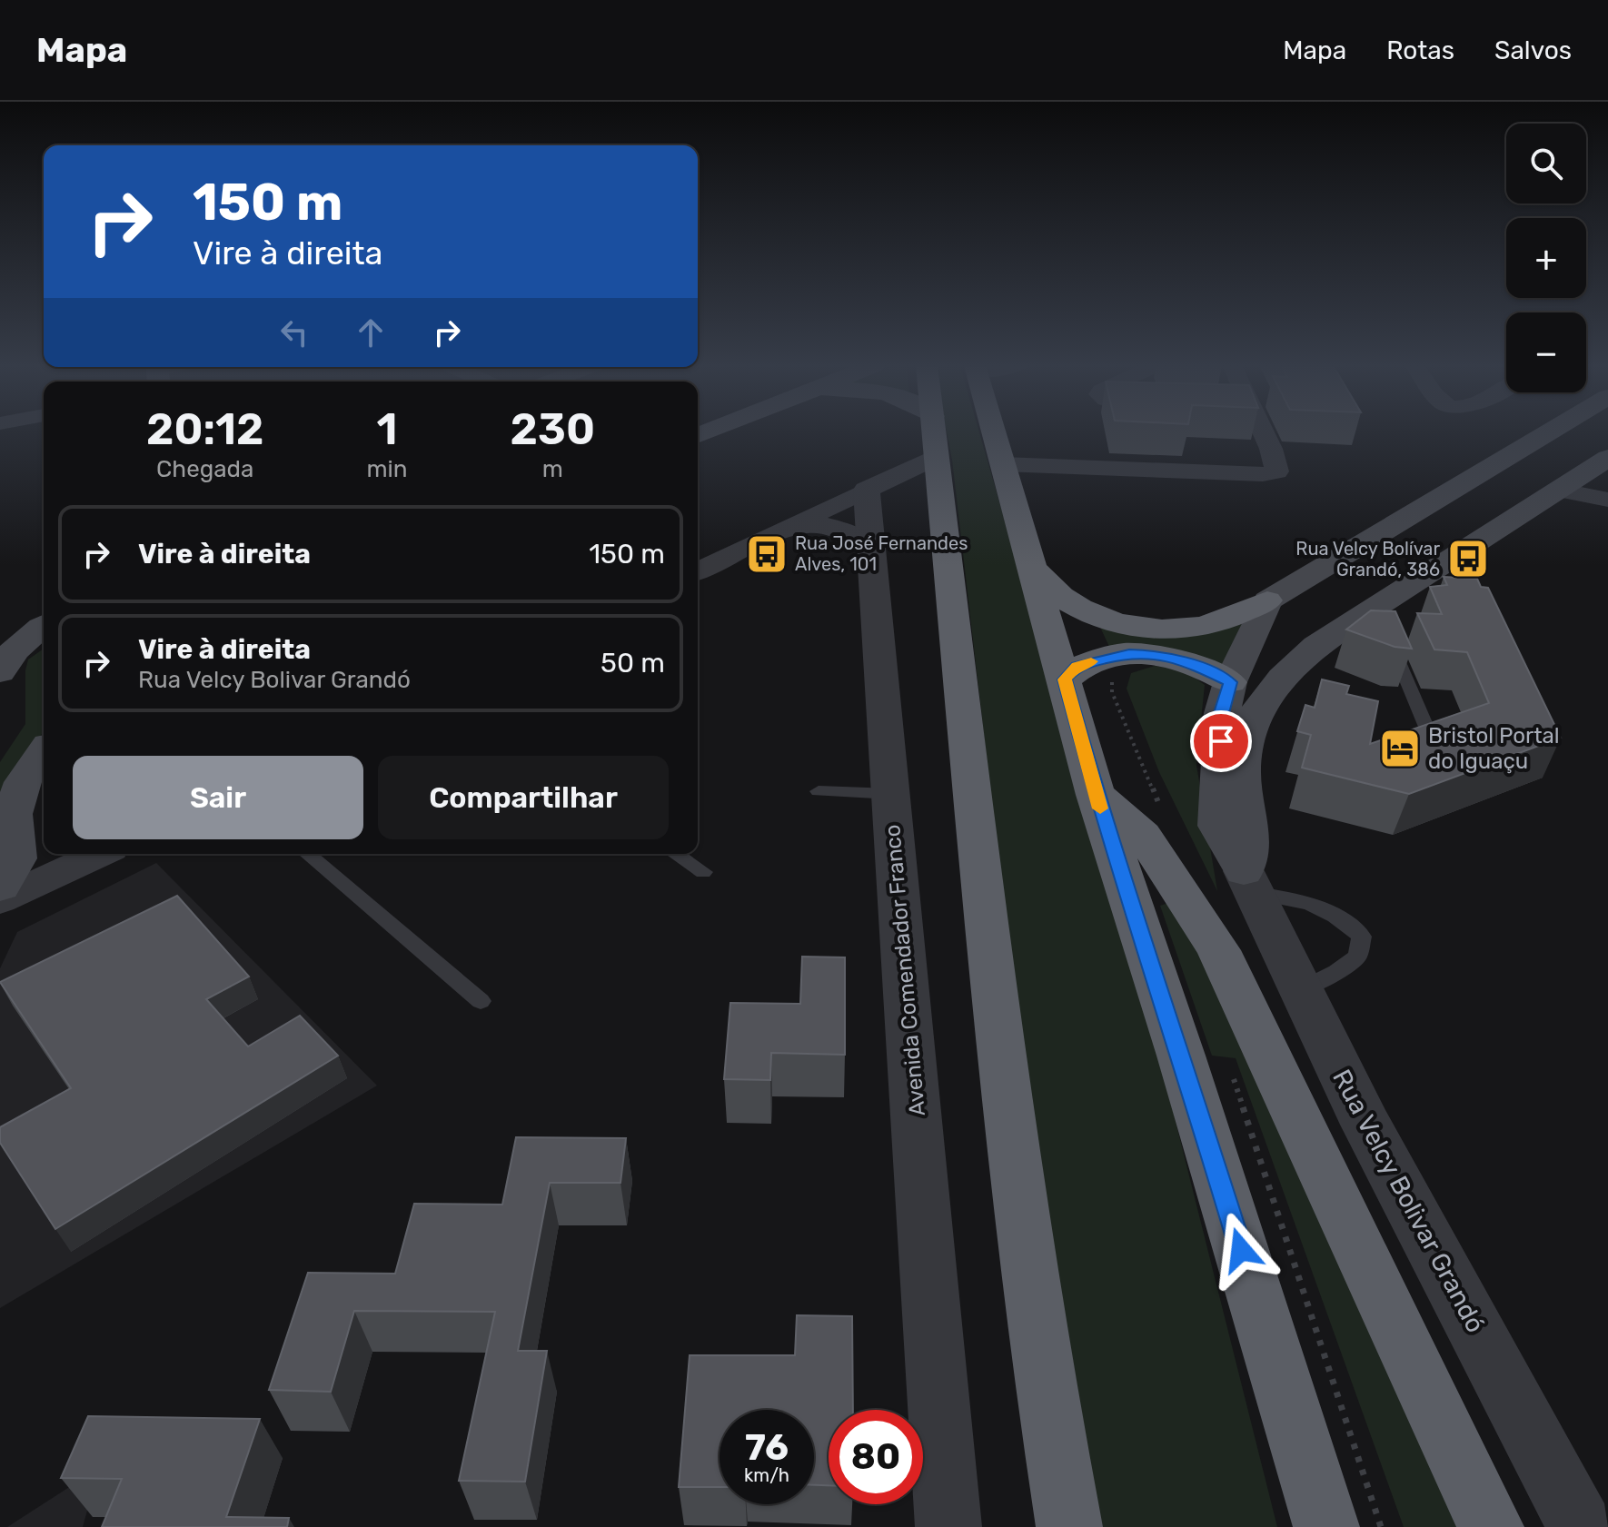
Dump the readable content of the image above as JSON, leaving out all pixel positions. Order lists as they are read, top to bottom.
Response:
{
  "streets": {
    "main road": ["Rua Velcy Bolivar Grandó"],
    "street": ["Avenida Comendador Franco"]
  },
  "places": {
    "bus stop": ["Rua José Fernandes Alves, 101", "Rua Velcy Bolívar Grandó, 386"],
    "hotel": ["Bristol Portal do Iguaçu"]
  },
  "page": {
    "header": "Mapa",
    "nav": ["Mapa", "Rotas", "Salvos"],
    "map_buttons": ["+", "−"],
    "turn": ["150 m", "Vire à direita"],
    "eta": [
      "20:12",
      "Chegada",
      "1",
      "min",
      "230",
      "m"
    ],
    "list": [
      {
        "name": "Vire à direita",
        "value": "150 m"
      },
      {
        "name": "Vire à direita",
        "note": "Rua Velcy Bolivar Grandó",
        "value": "50 m"
      }
    ],
    "buttons": ["Sair", "Compartilhar"],
    "speed": "76 km/h",
    "limit": "80"
  }
}
